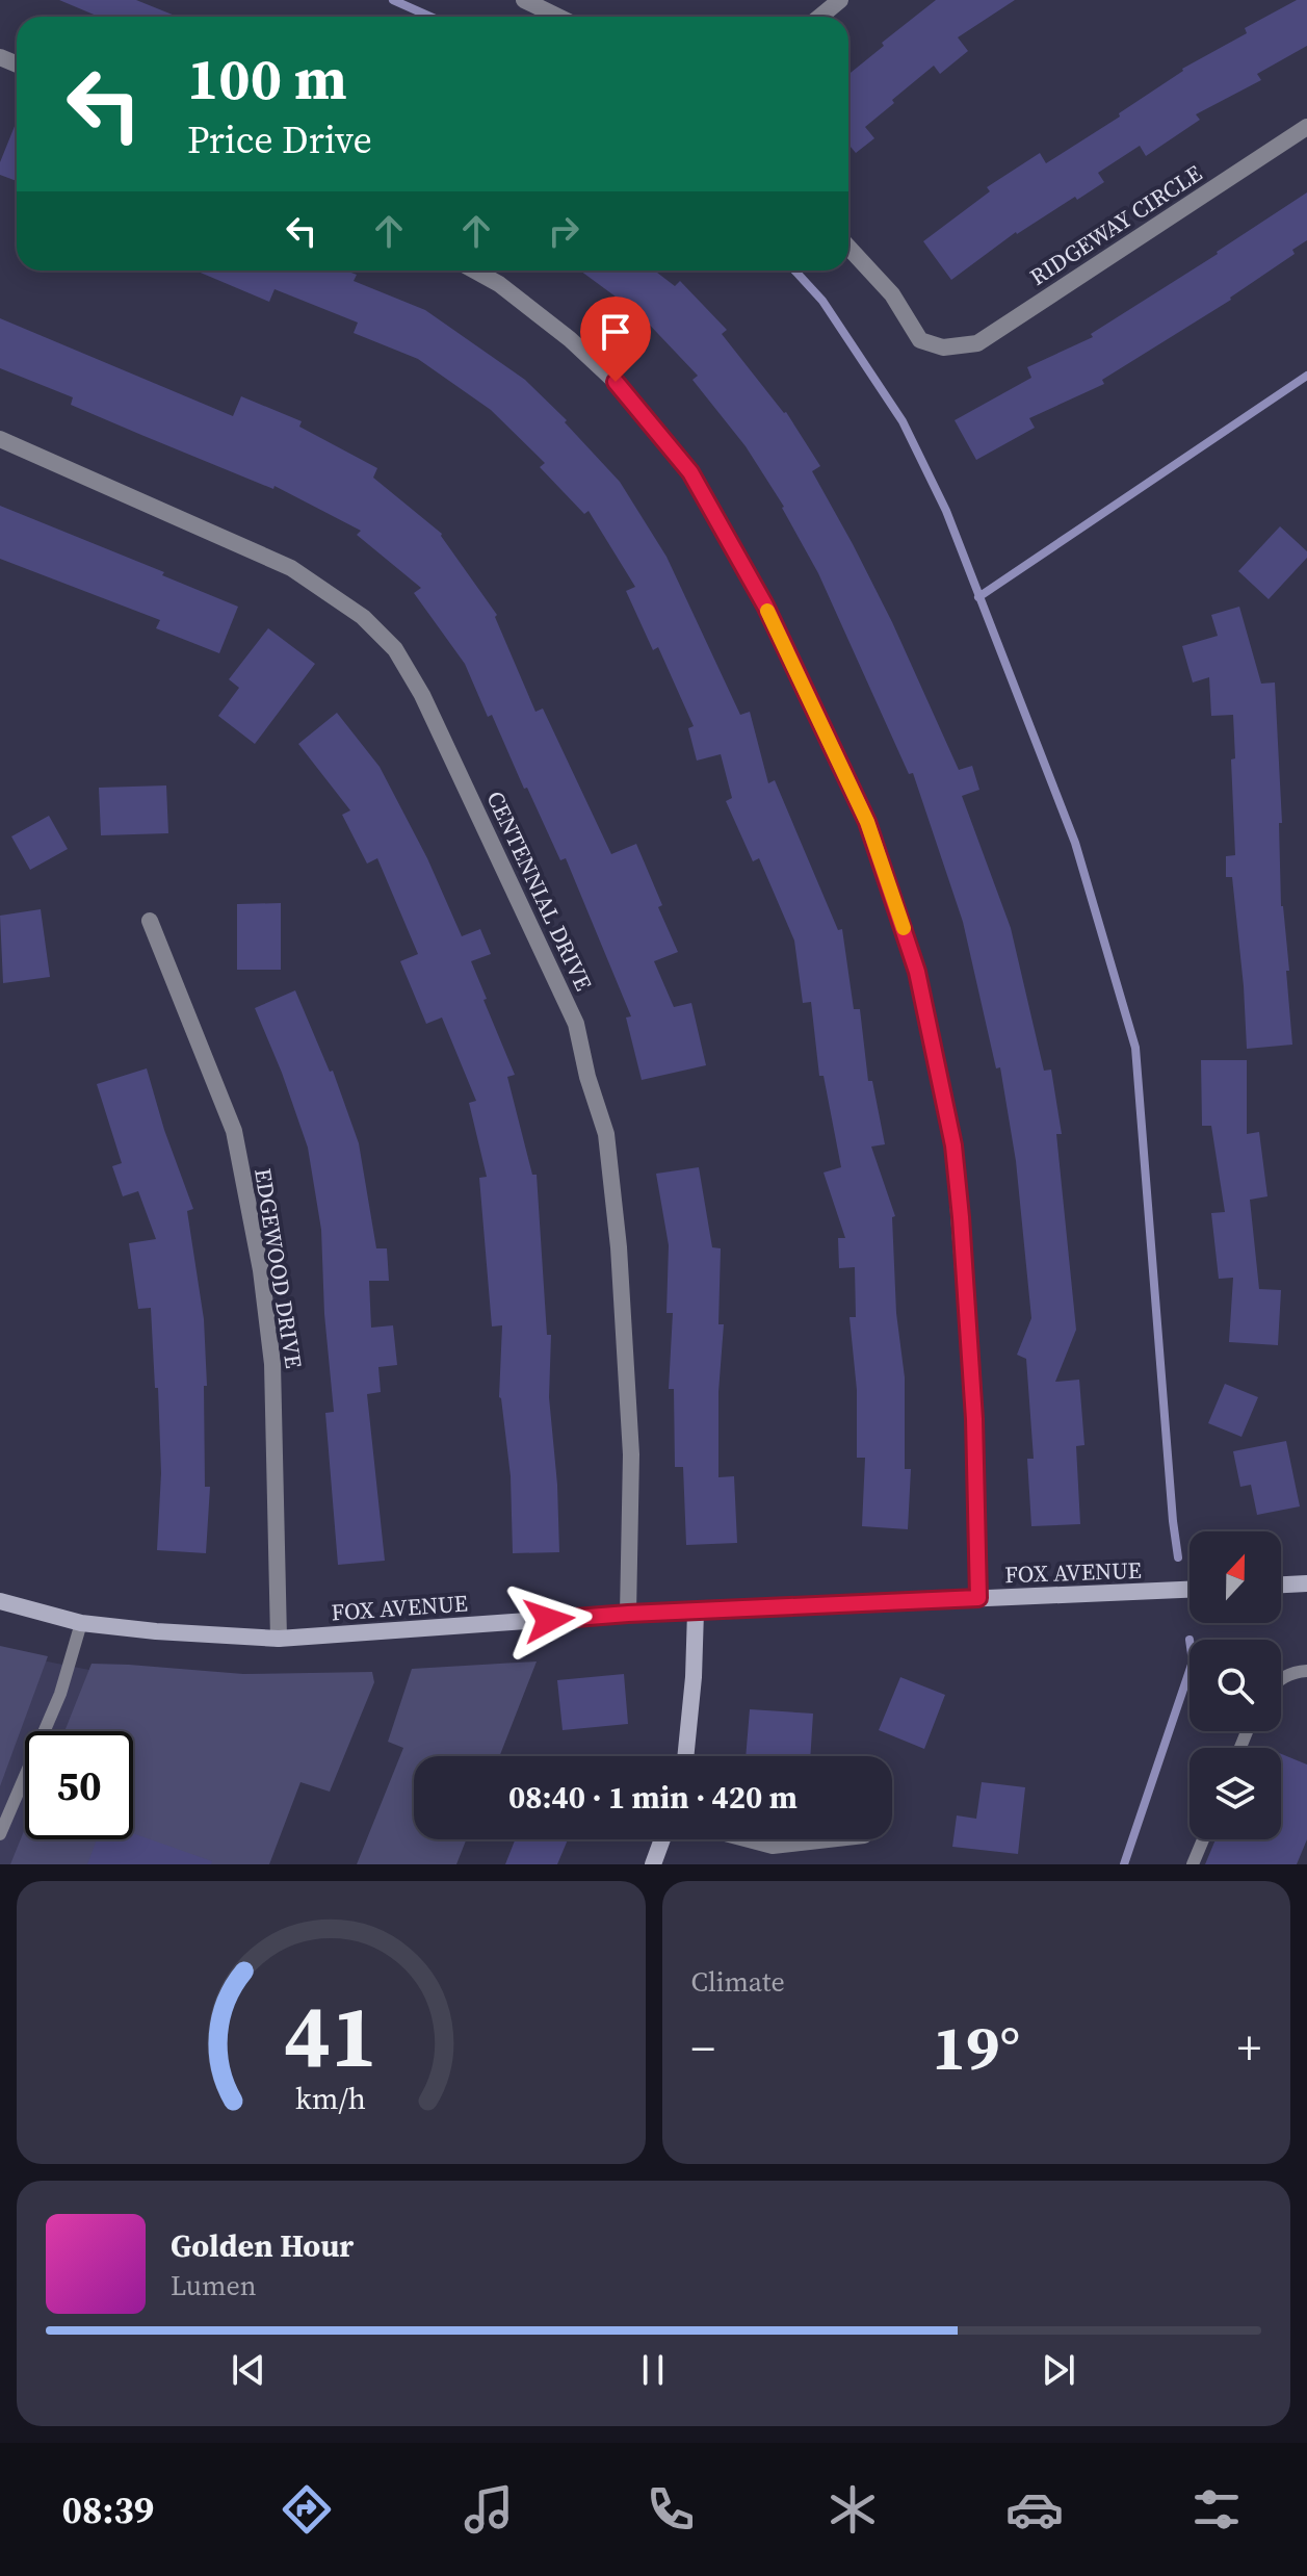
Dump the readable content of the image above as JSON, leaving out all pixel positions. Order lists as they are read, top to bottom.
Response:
{
  "streets": {
    "main road": ["FOX AVENUE"],
    "street": ["RIDGEWAY CIRCLE", "CENTENNIAL DRIVE", "EDGEWOOD DRIVE"]
  },
  "crossings": [
    ["CENTENNIAL DRIVE", "FOX AVENUE"],
    ["EDGEWOOD DRIVE", "FOX AVENUE"]
  ],
  "north": "top",
  "page": {
    "turn": ["100 m", "Price Drive"],
    "limit": "50",
    "trip": "08:40 · 1 min · 420 m",
    "tile": "Climate",
    "heat": ["−", "19°", "+"],
    "song": ["Golden Hour", "Lumen"],
    "tabs": "08:39",
    "gauge": ["41", "km/h"]
  }
}
